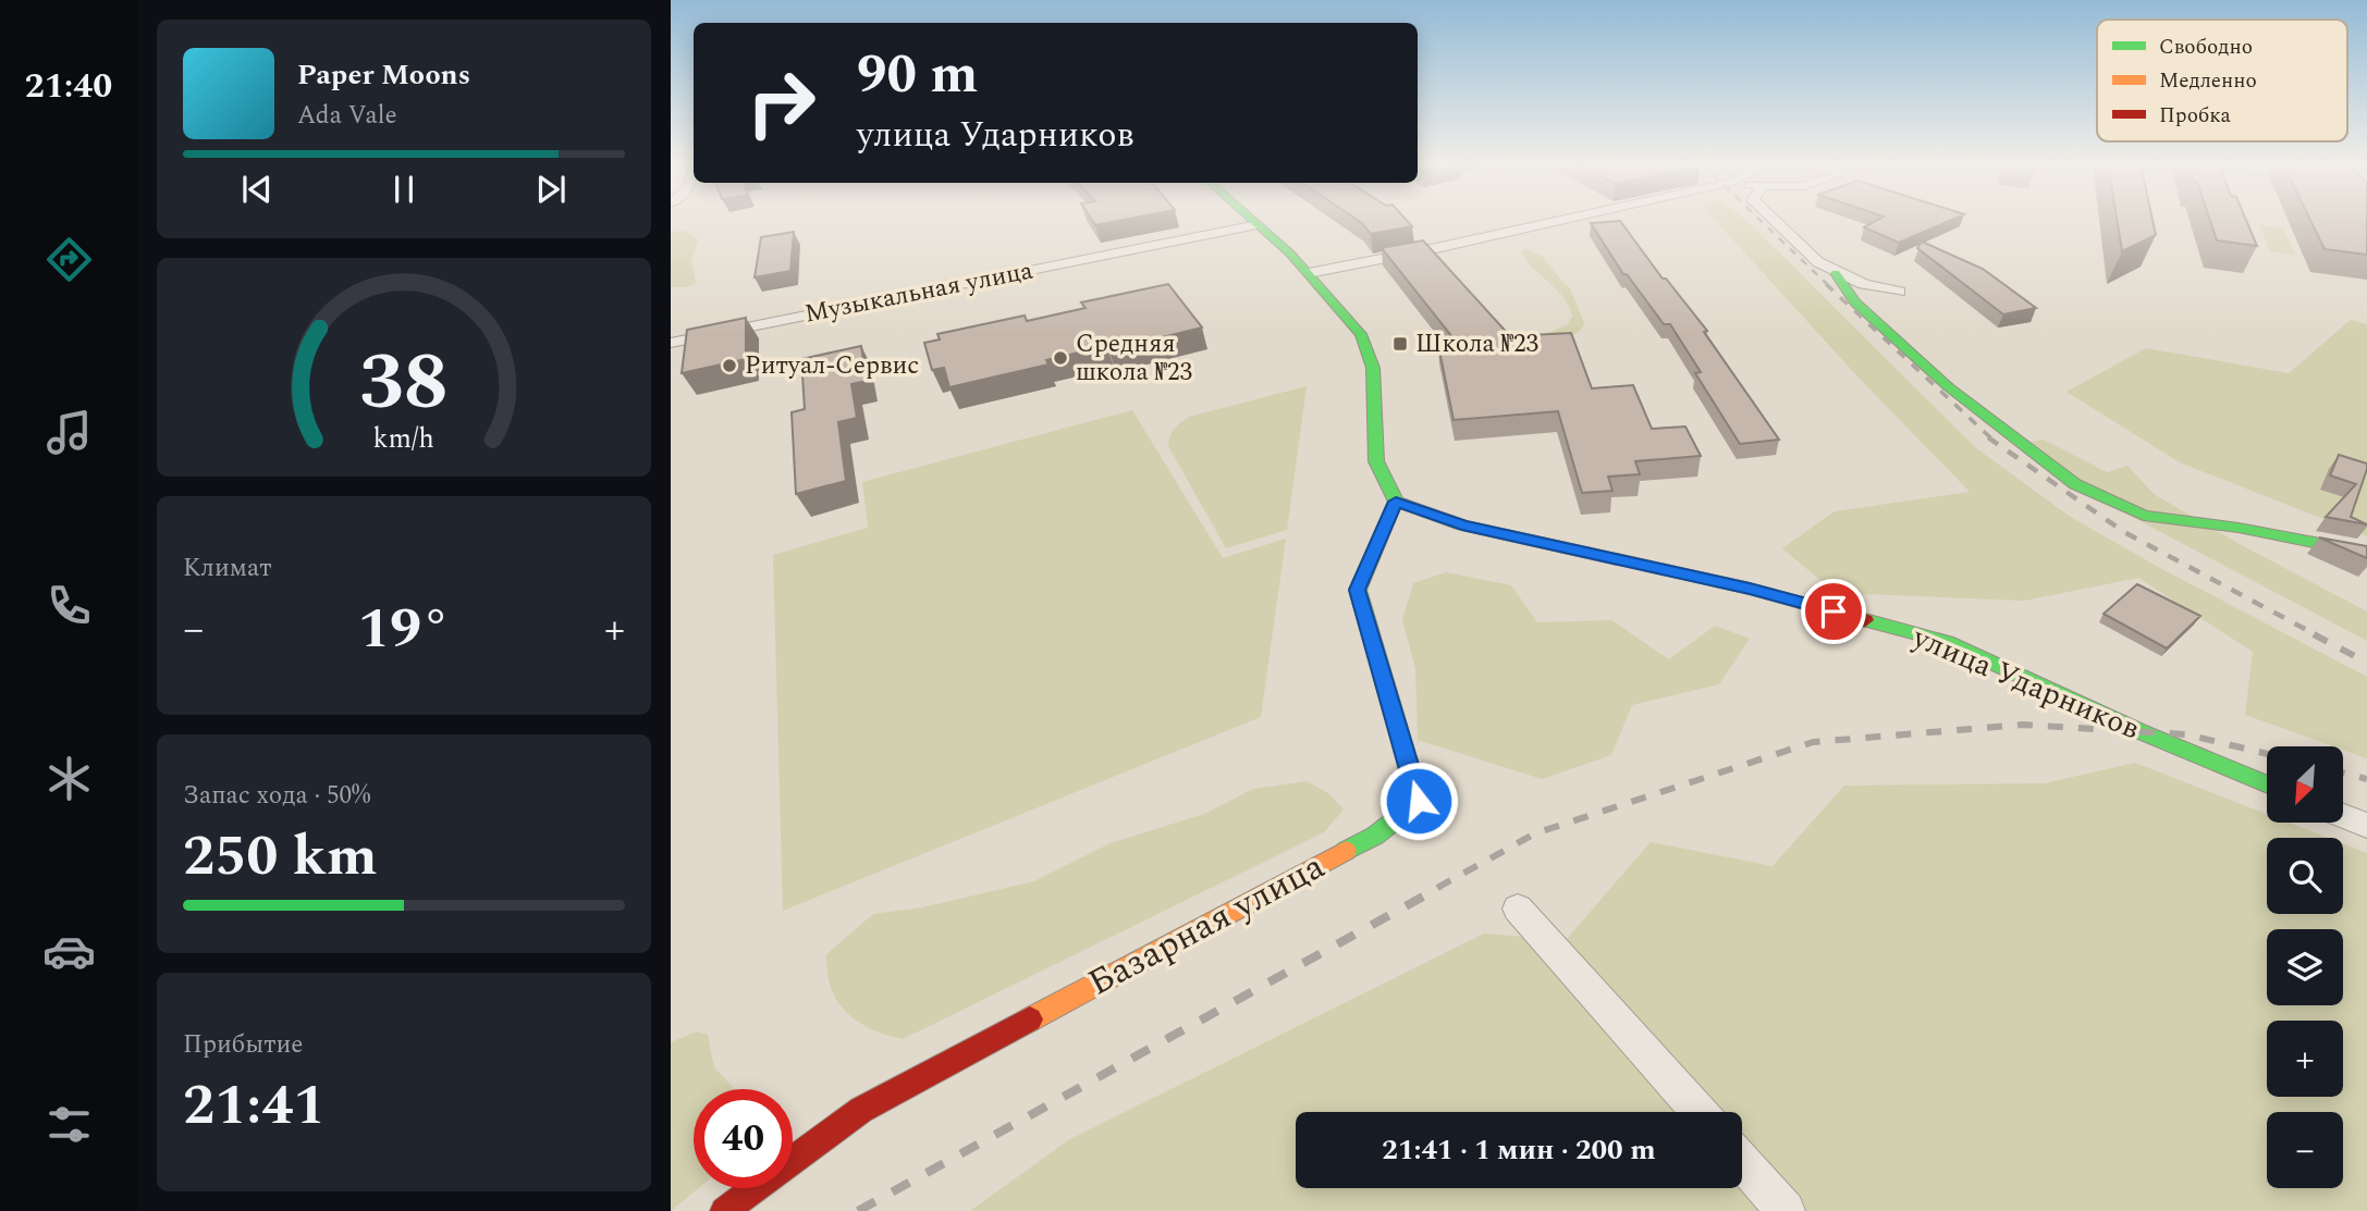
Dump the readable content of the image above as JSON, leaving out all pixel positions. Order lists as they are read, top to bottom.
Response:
{
  "streets": {
    "street": ["Музыкальная улица", "улица Ударников", "Базарная улица"]
  },
  "crossings": [
    ["улица Ударников", "Базарная улица"]
  ],
  "places": {
    "transit": ["Школа №23"],
    "other": ["Средняя школа №23", "Ритуал-Сервис"]
  },
  "legend": ["Свободно", "Медленно", "Пробка"],
  "north": "bottom left",
  "page": {
    "tabs": "21:40",
    "turn": ["90 m", "улица Ударников"],
    "song": ["Paper Moons", "Ada Vale"],
    "tile": [
      "Климат",
      ["Запас хода · 50%", "250 km"],
      ["Прибытие", "21:41"]
    ],
    "heat": ["−", "19°", "+"],
    "map_buttons": ["+", "−"],
    "limit": "40",
    "trip": "21:41 · 1 мин · 200 m",
    "gauge": ["38", "km/h"]
  }
}
